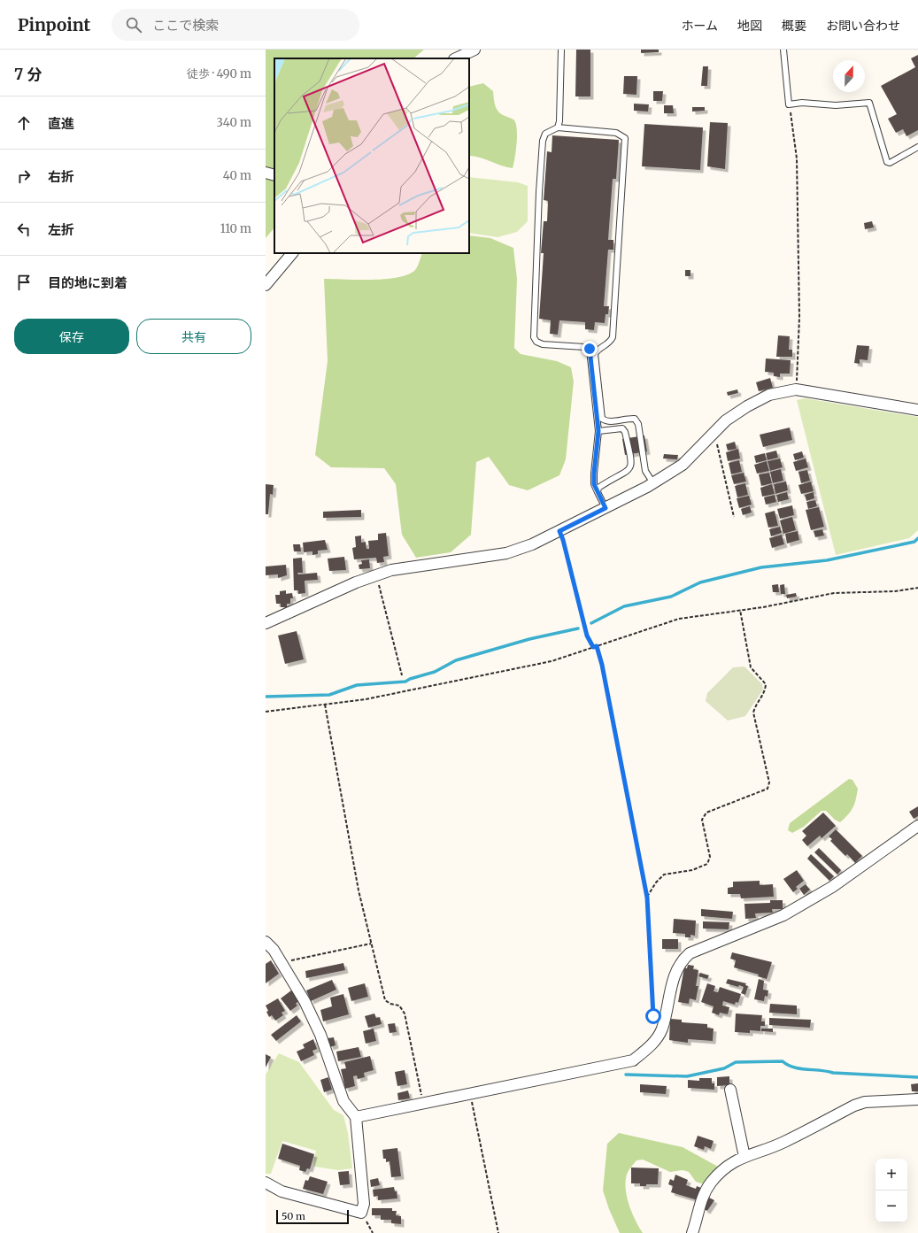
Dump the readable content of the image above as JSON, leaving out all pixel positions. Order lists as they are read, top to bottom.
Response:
{
  "scale_bar": "50 m",
  "north": "top",
  "page": {
    "header": "Pinpoint",
    "search": "ここで検索",
    "nav": [
      "ホーム",
      "地図",
      "概要",
      "お問い合わせ"
    ],
    "heading": ["7 分", "徒歩 · 490 m"],
    "list": [
      ["直進", "340 m"],
      ["右折", "40 m"],
      ["左折", "110 m"],
      "目的地に到着"
    ],
    "buttons": ["保存", "共有"],
    "map_buttons": ["+", "−"],
    "scale": "50 m"
  }
}
